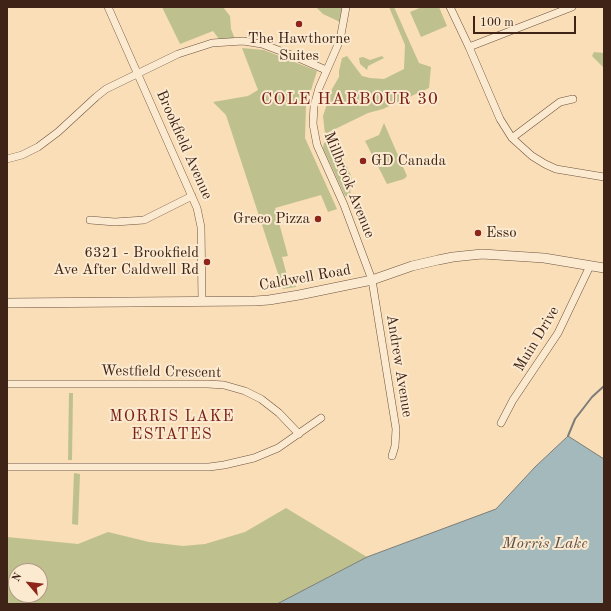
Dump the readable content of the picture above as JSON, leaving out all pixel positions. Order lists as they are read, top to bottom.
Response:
{
  "streets": {
    "street": [
      "Brookfield Avenue",
      "Millbrook Avenue",
      "Caldwell Road",
      "Muin Drive",
      "Andrew Avenue",
      "Westfield Crescent"
    ]
  },
  "crossings": [
    ["Brookfield Avenue", "Caldwell Road"],
    ["Millbrook Avenue", "Caldwell Road"],
    ["Millbrook Avenue", "Andrew Avenue"],
    ["Caldwell Road", "Muin Drive"],
    ["Caldwell Road", "Andrew Avenue"]
  ],
  "districts": ["COLE HARBOUR 30", "MORRIS LAKE ESTATES"],
  "water": ["Morris Lake"],
  "places": [
    "The Hawthorne Suites",
    "GD Canada",
    "Greco Pizza",
    "Esso",
    "6321 - Brookfield Ave After Caldwell Rd"
  ],
  "scale_bar": "100 m",
  "north": "top left"
}
